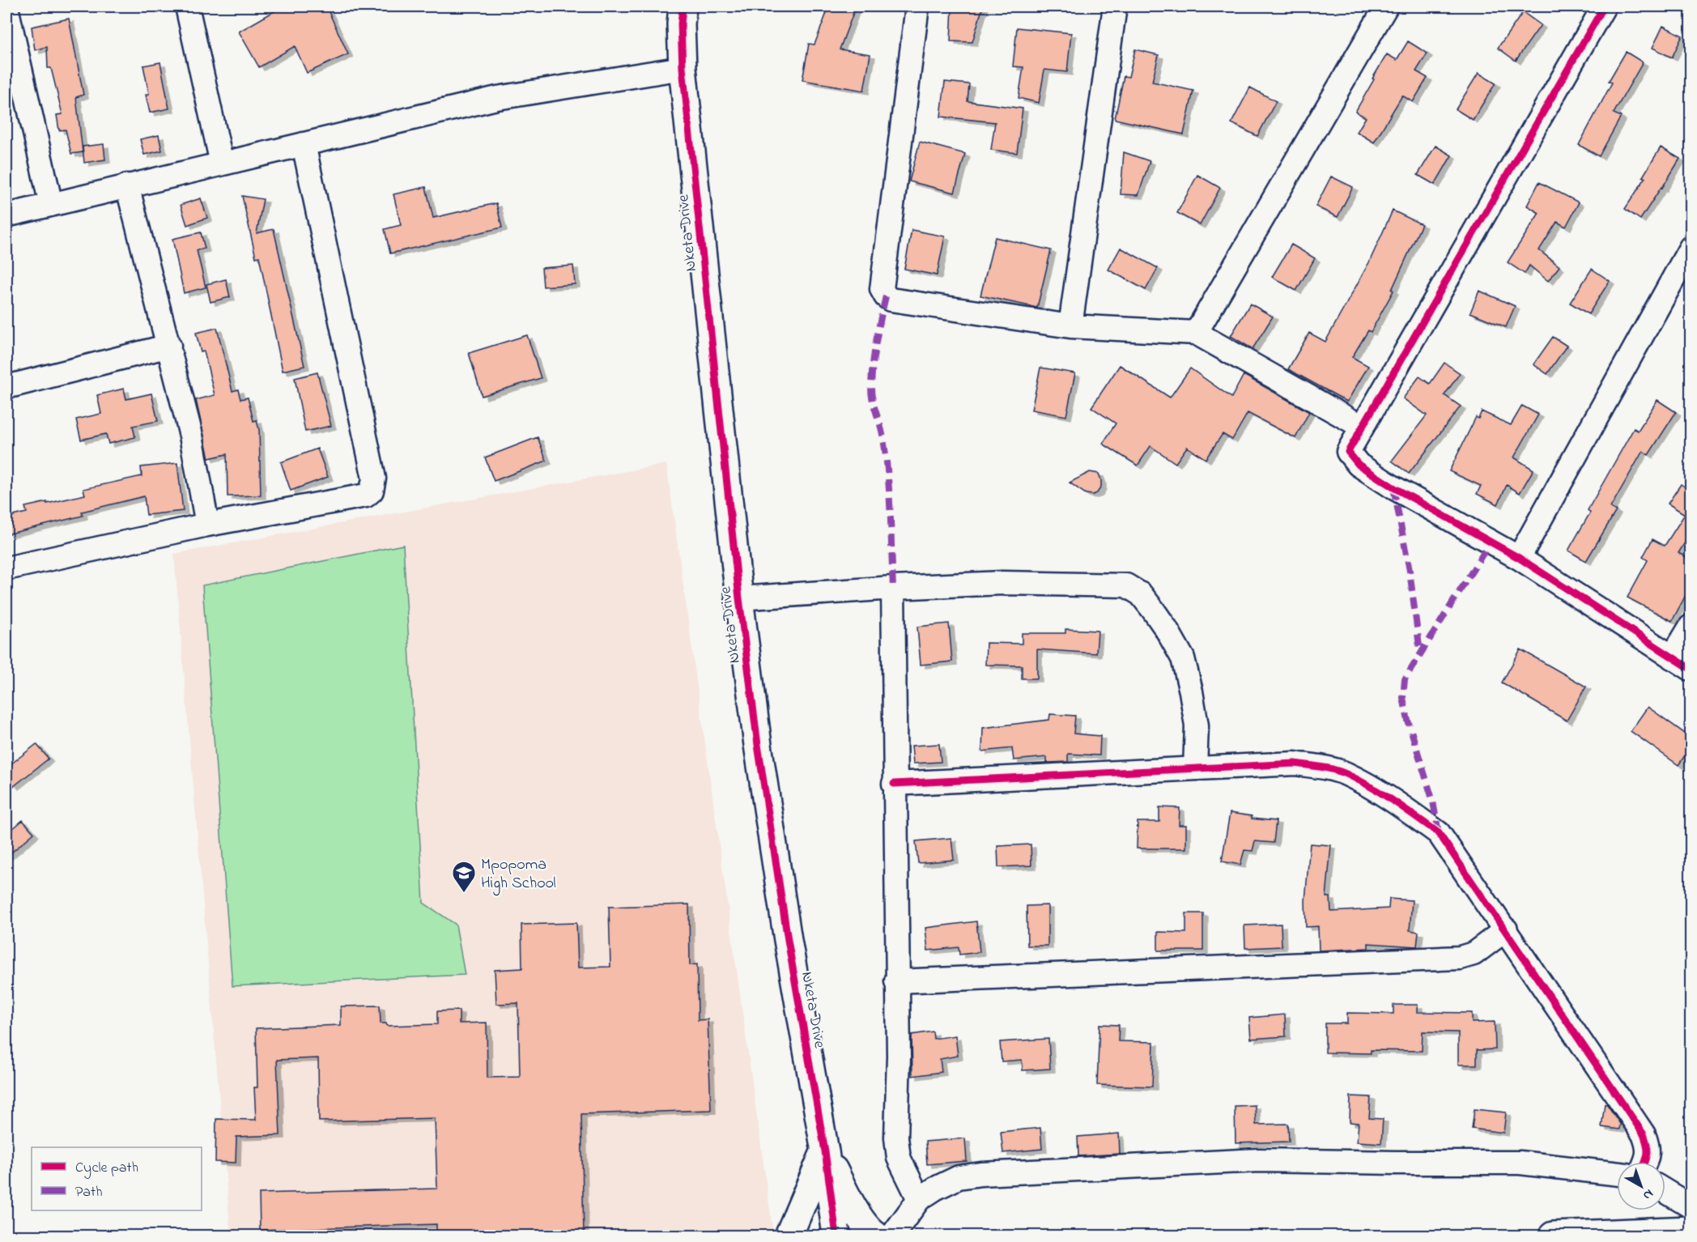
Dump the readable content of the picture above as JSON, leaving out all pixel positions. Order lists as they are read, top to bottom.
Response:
{
  "streets": {
    "street": ["Nketa Drive"]
  },
  "places": {
    "school or university": ["Mpopoma High School"]
  },
  "legend": ["Cycle path", "Path"],
  "north": "bottom right"
}
